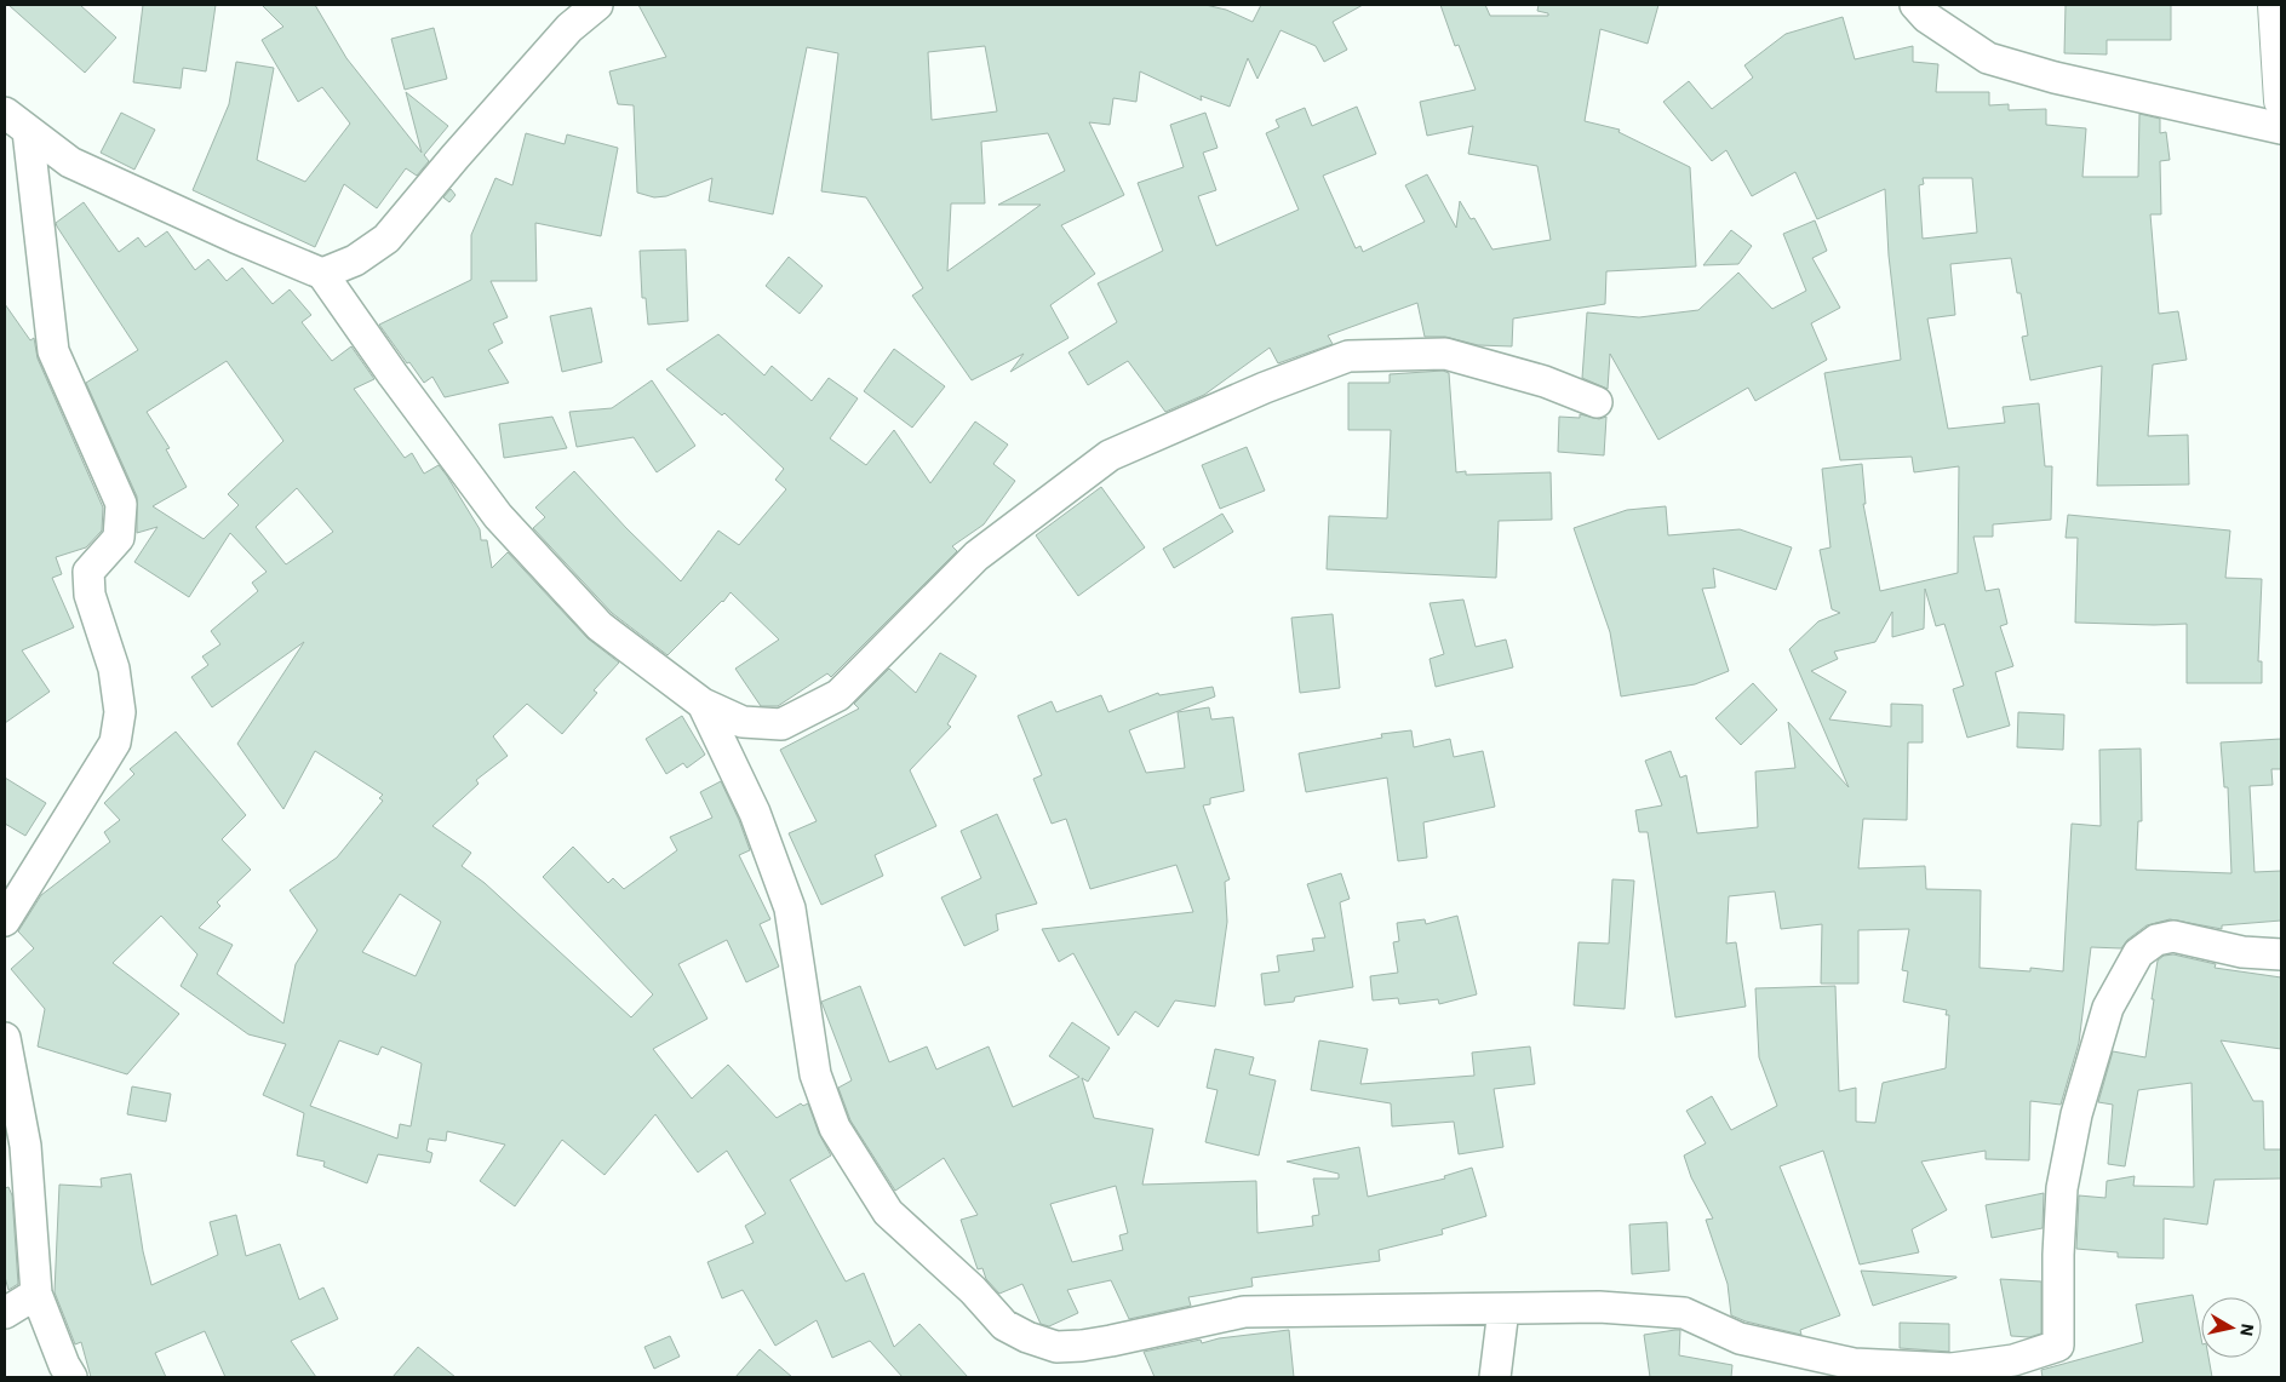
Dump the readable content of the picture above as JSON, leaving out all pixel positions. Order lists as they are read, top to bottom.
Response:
{
  "north": "right"
}
